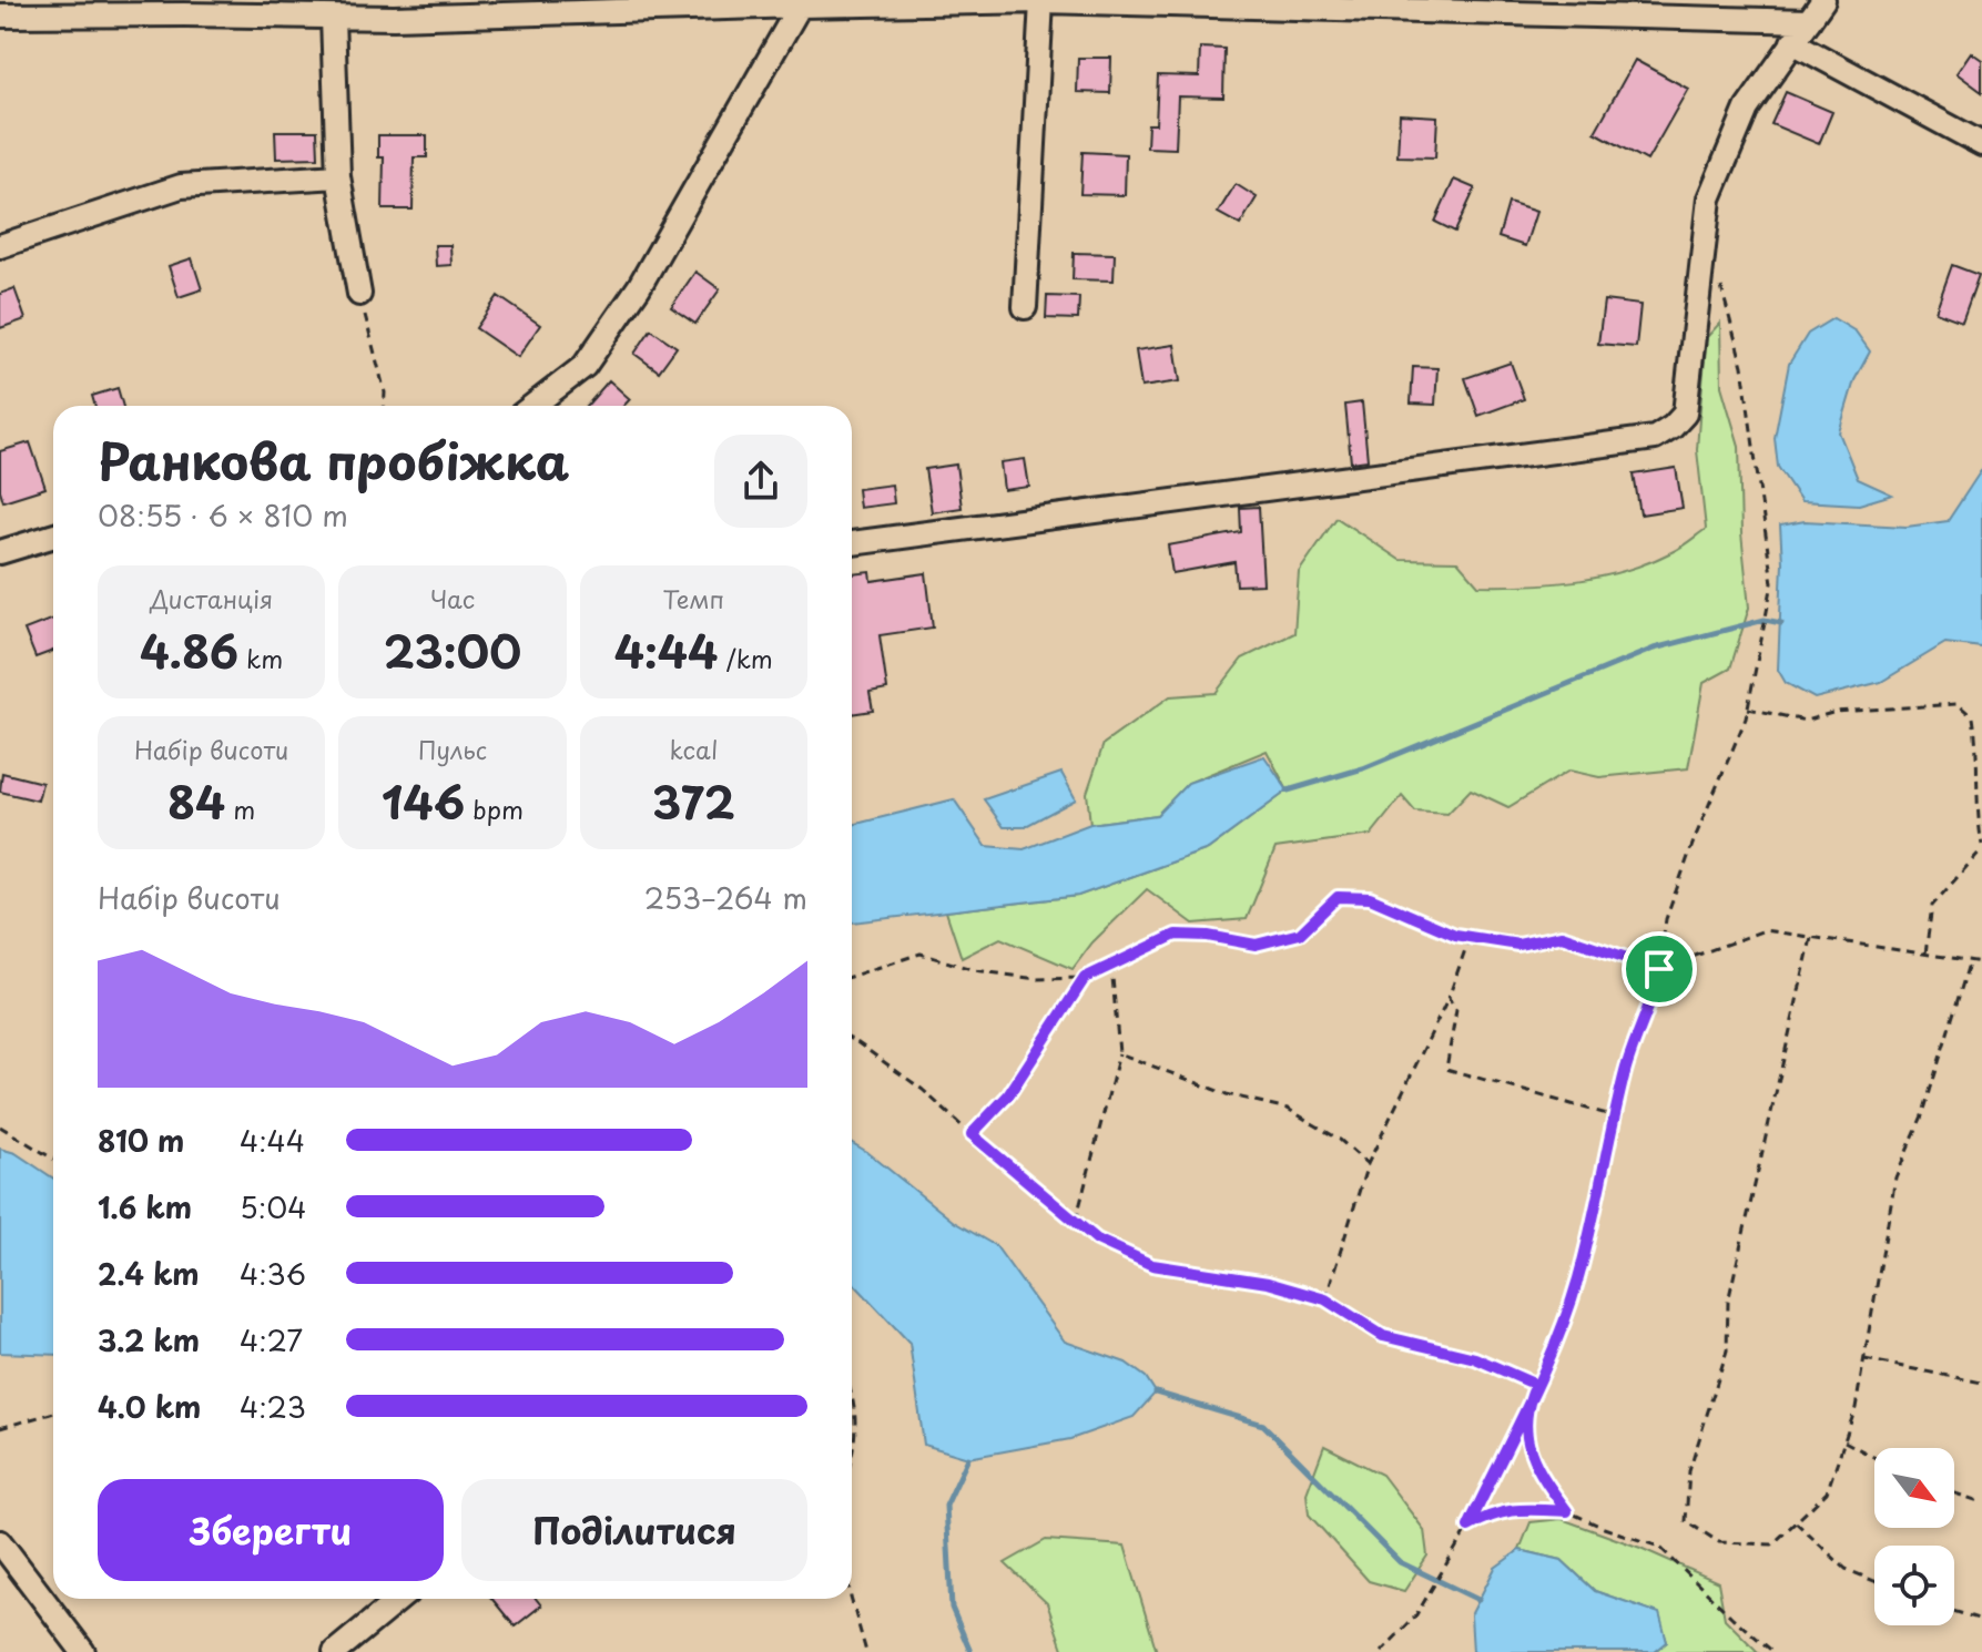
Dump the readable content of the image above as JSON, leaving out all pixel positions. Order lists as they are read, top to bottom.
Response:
{
  "north": "bottom right",
  "page": {
    "heading": ["Ранкова пробіжка", "08:55 · 6 × 810 m"],
    "stats": [
      ["Дистанція", "4.86 km"],
      ["Час", "23:00"],
      ["Темп", "4:44 /km"],
      ["Набір висоти", "84 m"],
      ["Пульс", "146 bpm"],
      ["kcal", "372"]
    ],
    "chart": ["Набір висоти", "253–264 m"],
    "list": [
      {
        "name": "810 m",
        "note": "4:44"
      },
      {
        "name": "1.6 km",
        "note": "5:04"
      },
      {
        "name": "2.4 km",
        "note": "4:36"
      },
      {
        "name": "3.2 km",
        "note": "4:27"
      },
      {
        "name": "4.0 km",
        "note": "4:23"
      }
    ],
    "buttons": ["Зберегти", "Поділитися"]
  }
}
